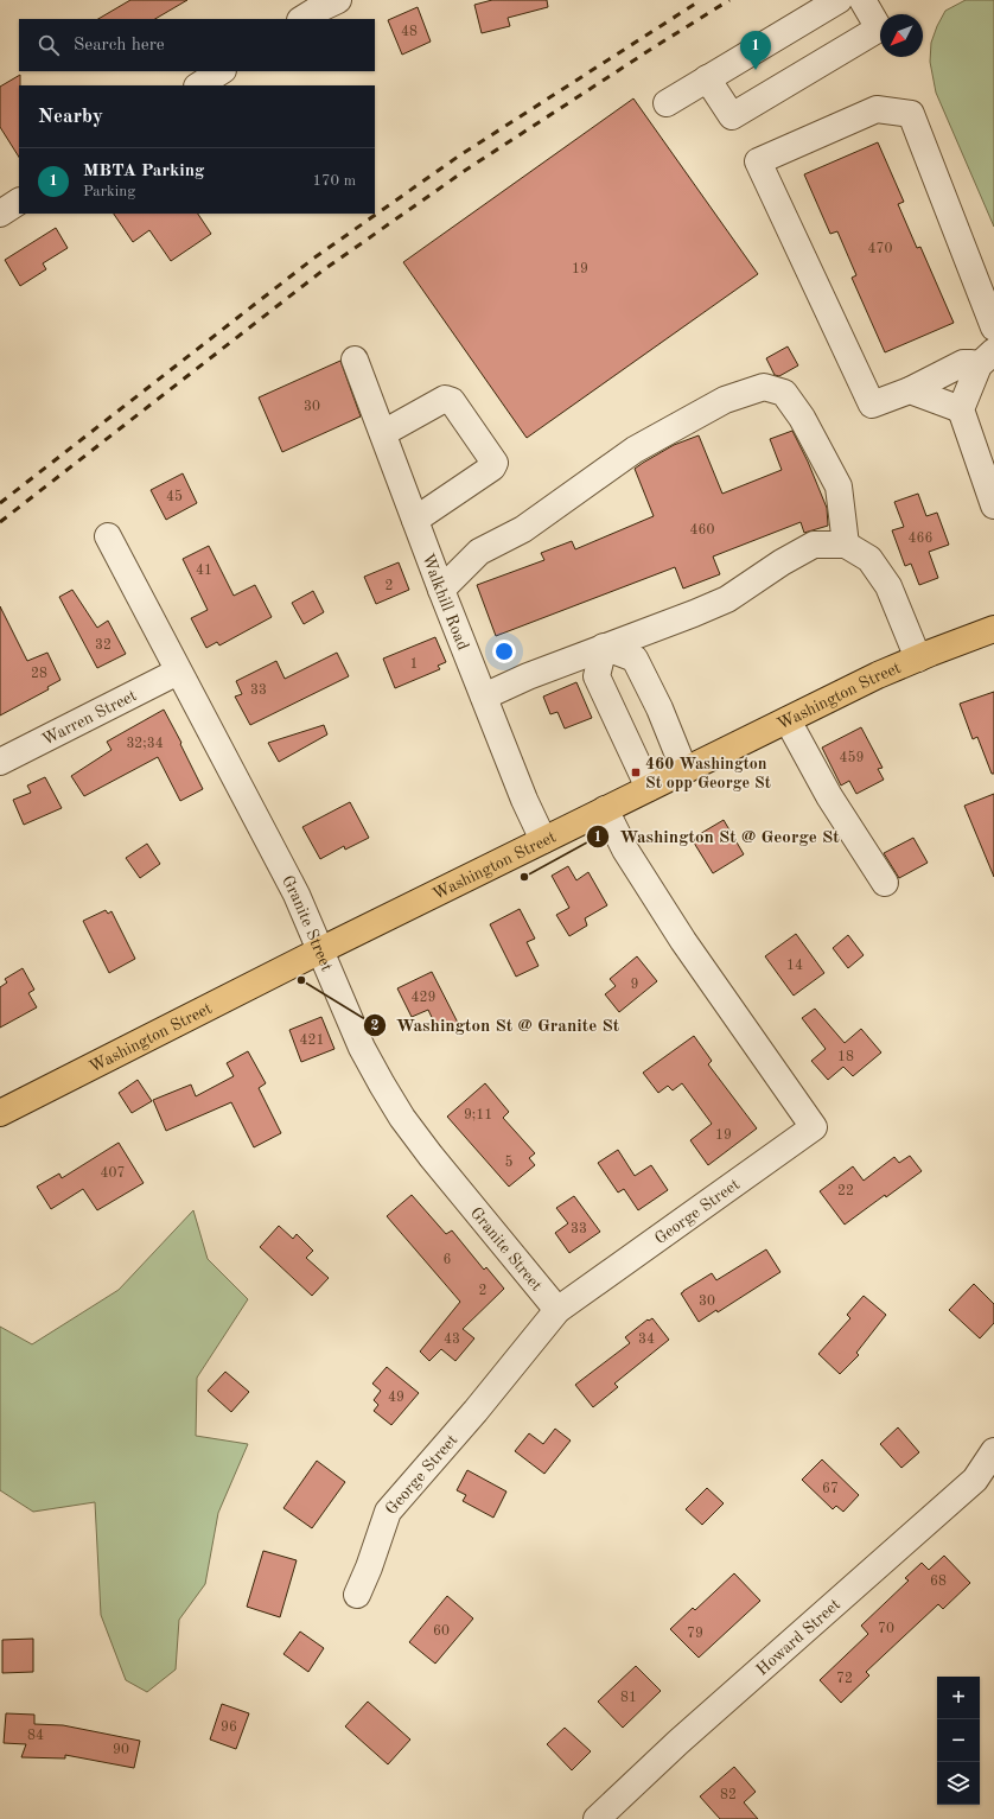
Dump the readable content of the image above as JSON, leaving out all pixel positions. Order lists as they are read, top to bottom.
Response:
{
  "streets": {
    "main road": ["Washington Street"],
    "street": [
      "Walkhill Road",
      "Warren Street",
      "Granite Street",
      "George Street",
      "Howard Street"
    ]
  },
  "crossings": [
    ["Walkhill Road", "Washington Street"],
    ["Washington Street", "Granite Street"],
    ["Washington Street", "George Street"],
    ["Warren Street", "Granite Street"],
    ["Granite Street", "George Street"]
  ],
  "places": {
    "transit": ["460 Washington St opp George St"],
    "other": ["Washington St @ George St", "Washington St @ Granite St"]
  },
  "house_numbers": [
    "48",
    "470",
    "19",
    "30",
    "45",
    "460",
    "466",
    "41",
    "2",
    "32",
    "1",
    "28",
    "33",
    "32;34",
    "459",
    "14",
    "9",
    "429",
    "421",
    "18",
    "9;11",
    "19",
    "5",
    "407",
    "22",
    "33",
    "6",
    "2",
    "30",
    "43",
    "34",
    "49",
    "67",
    "68",
    "70",
    "60",
    "79",
    "72",
    "81",
    "96",
    "84",
    "90",
    "82"
  ],
  "north": "bottom left",
  "page": {
    "search": "Search here",
    "pins": "1",
    "heading": "Nearby",
    "list": [
      {
        "mark": "1",
        "name": "MBTA Parking",
        "note": "Parking",
        "value": "170 m"
      }
    ],
    "map_buttons": ["+", "−"]
  }
}
